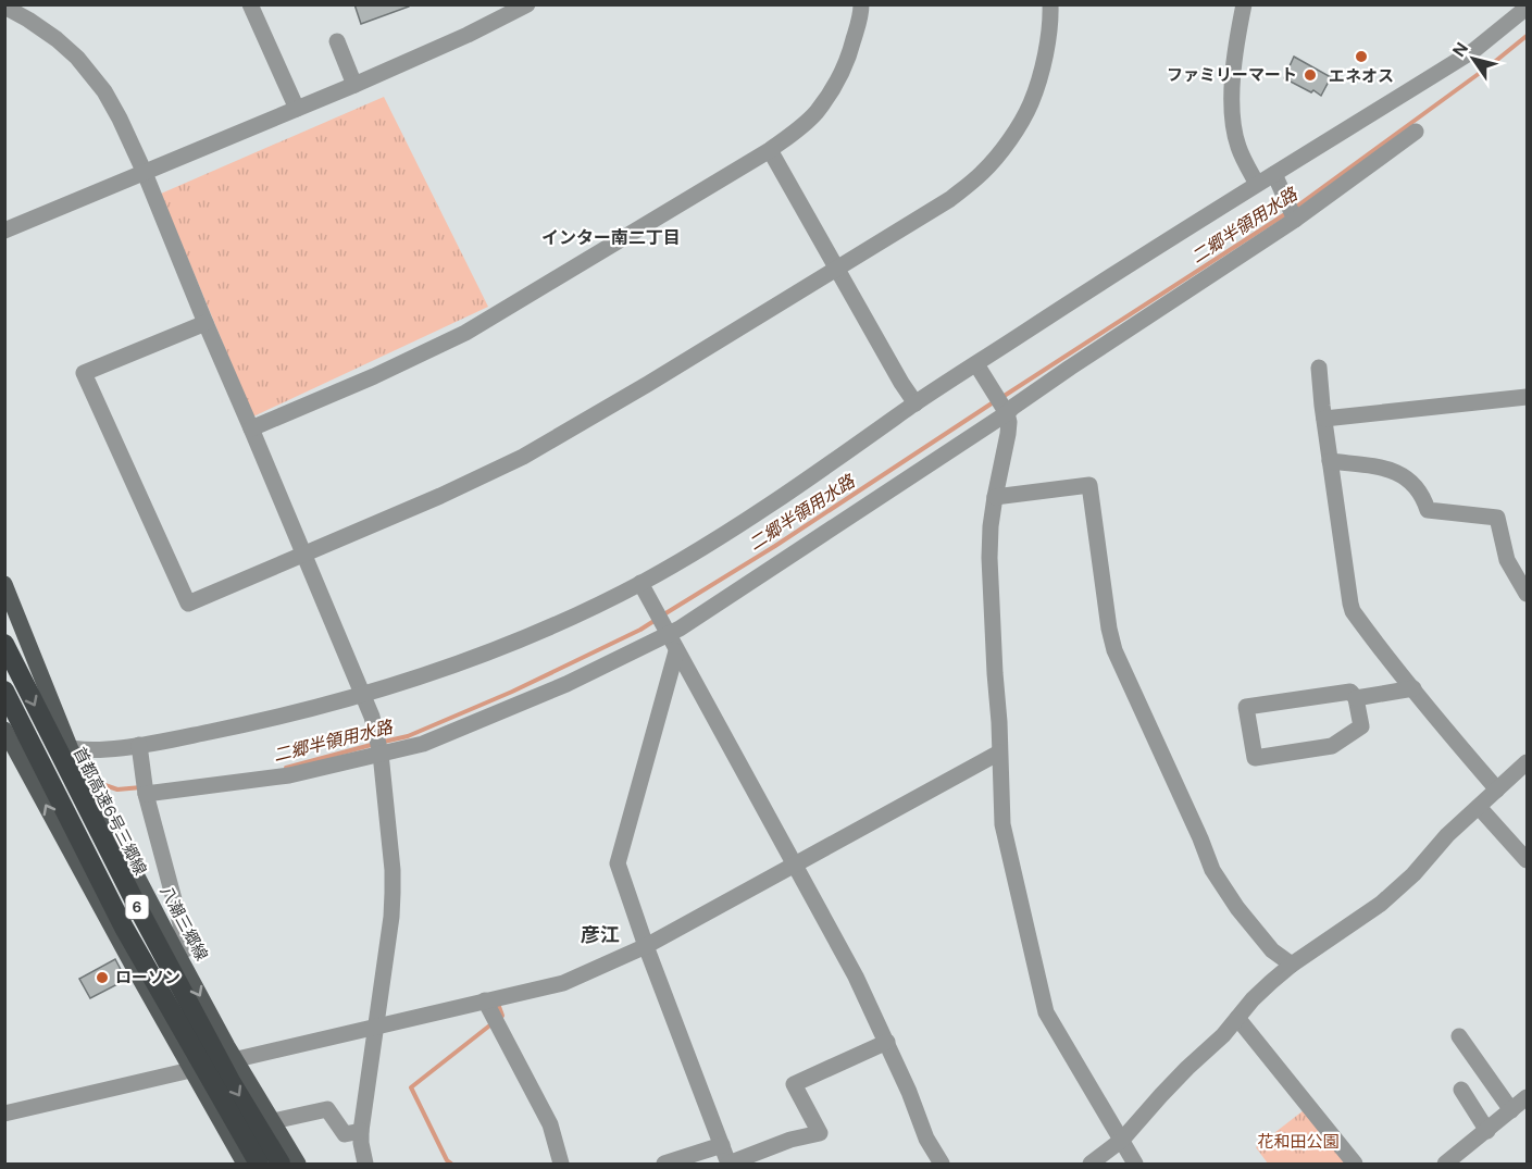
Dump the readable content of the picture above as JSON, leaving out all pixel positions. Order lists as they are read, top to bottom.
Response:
{
  "streets": {
    "highway": ["首都高速6号三郷線", "6"],
    "main road": ["八潮三郷線"]
  },
  "districts": ["インター南二丁目", "彦江"],
  "water": ["二郷半領用水路"],
  "parks": ["花和田公園"],
  "places": ["エネオス", "ファミリーマート", "ローソン"],
  "north": "top left"
}
